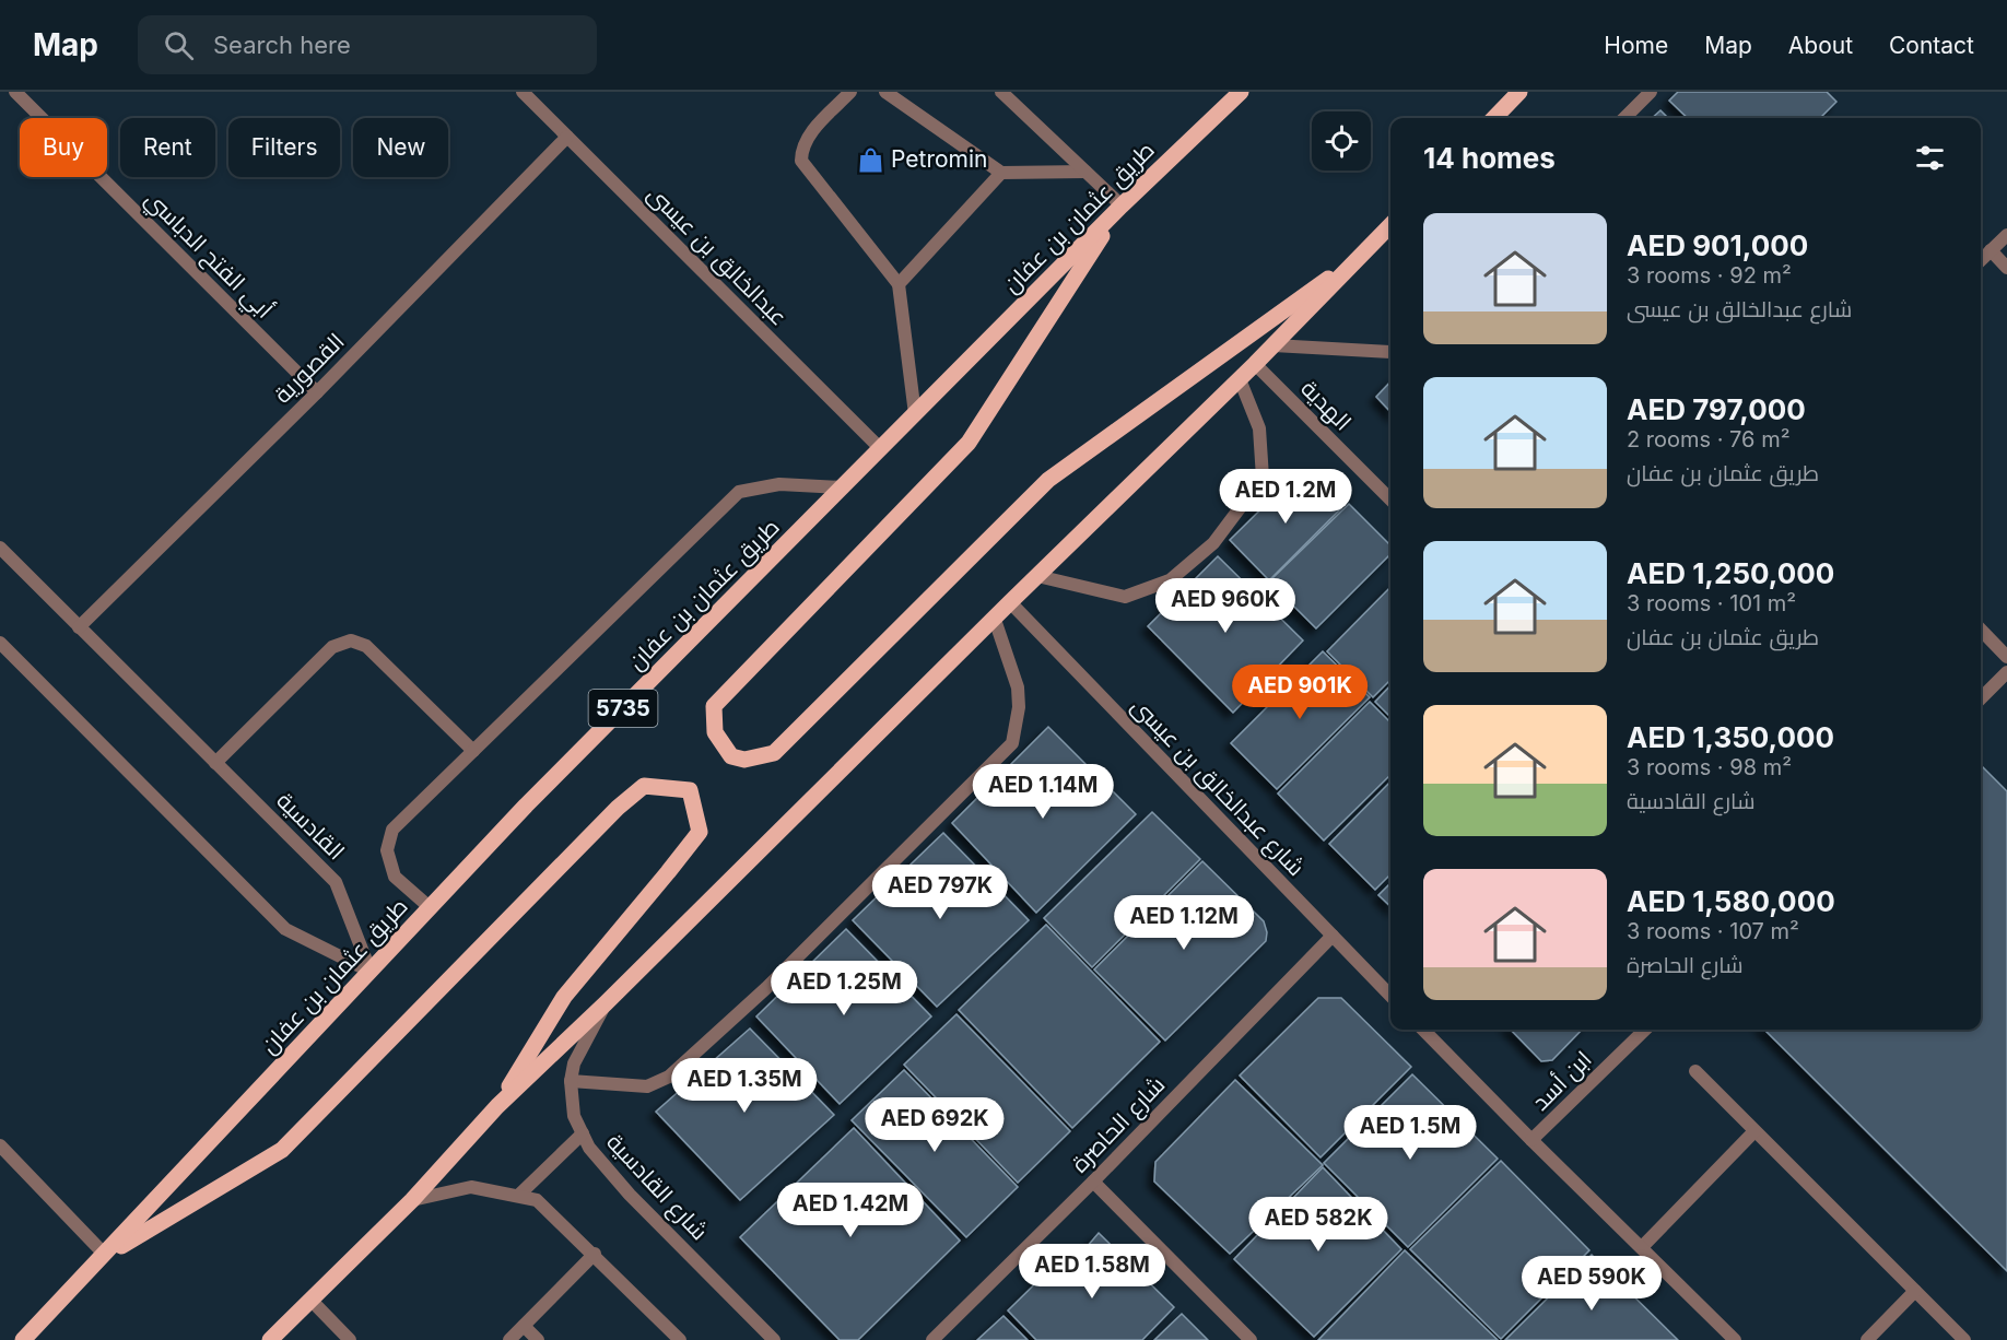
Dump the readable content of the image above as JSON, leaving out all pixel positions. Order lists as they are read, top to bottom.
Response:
{
  "streets": {
    "main road": ["طريق عثمان بن عفان", "5735"],
    "street": [
      "أبي الفتح الدباسي",
      "عبدالخالق بن عيسى",
      "القصورية",
      "الهدية",
      "شارع عبدالخالق بن عيسى",
      "القادسية",
      "ابن أسد",
      "شارع الحاصرة",
      "شارع القادسية"
    ]
  },
  "crossings": [
    ["طريق عثمان بن عفان", "عبدالخالق بن عيسى"],
    ["طريق عثمان بن عفان", "القادسية"],
    ["أبي الفتح الدباسي", "القصورية"],
    ["عبدالخالق بن عيسى", "القصورية"],
    ["القصورية", "القادسية"],
    ["شارع عبدالخالق بن عيسى", "شارع الحاصرة"]
  ],
  "places": {
    "shop": ["Petromin"]
  },
  "page": {
    "header": "Map",
    "search": "Search here",
    "nav": [
      "Home",
      "Map",
      "About",
      "Contact"
    ],
    "chip": [
      "Buy",
      "Rent",
      "Filters",
      "New"
    ],
    "heading": "14 homes",
    "list": [
      {
        "name": "AED 901,000",
        "note": "3 rooms · 92 m² · شارع عبدالخالق بن عيسى"
      },
      {
        "name": "AED 797,000",
        "note": "2 rooms · 76 m² · طريق عثمان بن عفان"
      },
      {
        "name": "AED 1,250,000",
        "note": "3 rooms · 101 m² · طريق عثمان بن عفان"
      },
      {
        "name": "AED 1,350,000",
        "note": "3 rooms · 98 m² · شارع القادسية"
      },
      {
        "name": "AED 1,580,000",
        "note": "3 rooms · 107 m² · شارع الحاصرة"
      }
    ],
    "price": [
      "AED 1.2M",
      "AED 960K",
      "AED 901K",
      "AED 1.14M",
      "AED 797K",
      "AED 1.12M",
      "AED 1.25M",
      "AED 1.35M",
      "AED 692K",
      "AED 1.5M",
      "AED 1.42M",
      "AED 582K",
      "AED 1.58M",
      "AED 590K"
    ]
  }
}
